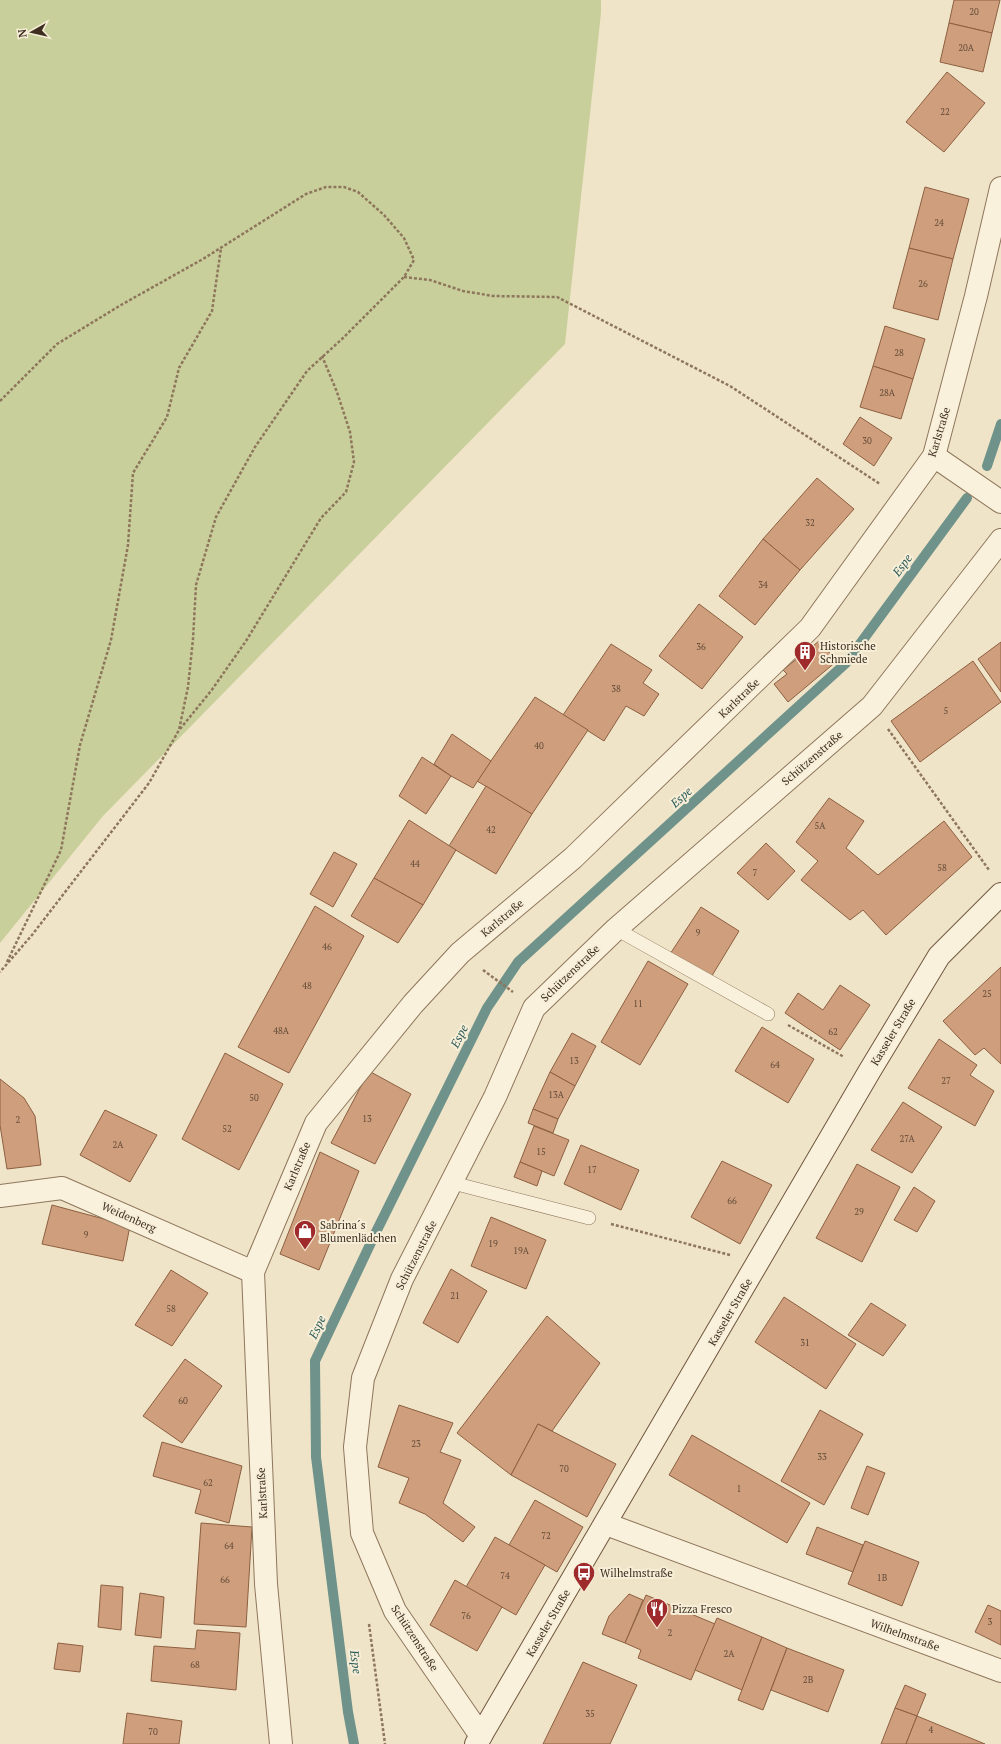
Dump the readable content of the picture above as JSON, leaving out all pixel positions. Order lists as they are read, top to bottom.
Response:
{
  "streets": {
    "street": [
      "Karlstraße",
      "Schützenstraße",
      "Kasseler Straße",
      "Weidenberg",
      "Wilhelmstraße"
    ]
  },
  "crossings": [
    ["Karlstraße", "Weidenberg"],
    ["Schützenstraße", "Kasseler Straße"],
    ["Kasseler Straße", "Wilhelmstraße"]
  ],
  "water": ["Espe"],
  "places": {
    "building": ["Historische Schmiede"],
    "shop": ["Sabrina´s Blumenlädchen"],
    "bus stop": ["Wilhelmstraße"],
    "restaurant": ["Pizza Fresco"]
  },
  "house_numbers": [
    "20",
    "20A",
    "22",
    "24",
    "26",
    "28",
    "28A",
    "30",
    "32",
    "34",
    "36",
    "38",
    "5",
    "40",
    "5A",
    "42",
    "44",
    "58",
    "7",
    "9",
    "46",
    "48",
    "25",
    "11",
    "48A",
    "62",
    "13",
    "64",
    "27",
    "13A",
    "50",
    "13",
    "2",
    "52",
    "27A",
    "2A",
    "15",
    "17",
    "66",
    "29",
    "9",
    "19",
    "19A",
    "21",
    "58",
    "31",
    "60",
    "23",
    "33",
    "70",
    "62",
    "1",
    "72",
    "64",
    "74",
    "1B",
    "66",
    "76",
    "3",
    "2",
    "2A",
    "68",
    "2B",
    "35",
    "4",
    "70"
  ],
  "north": "left"
}
